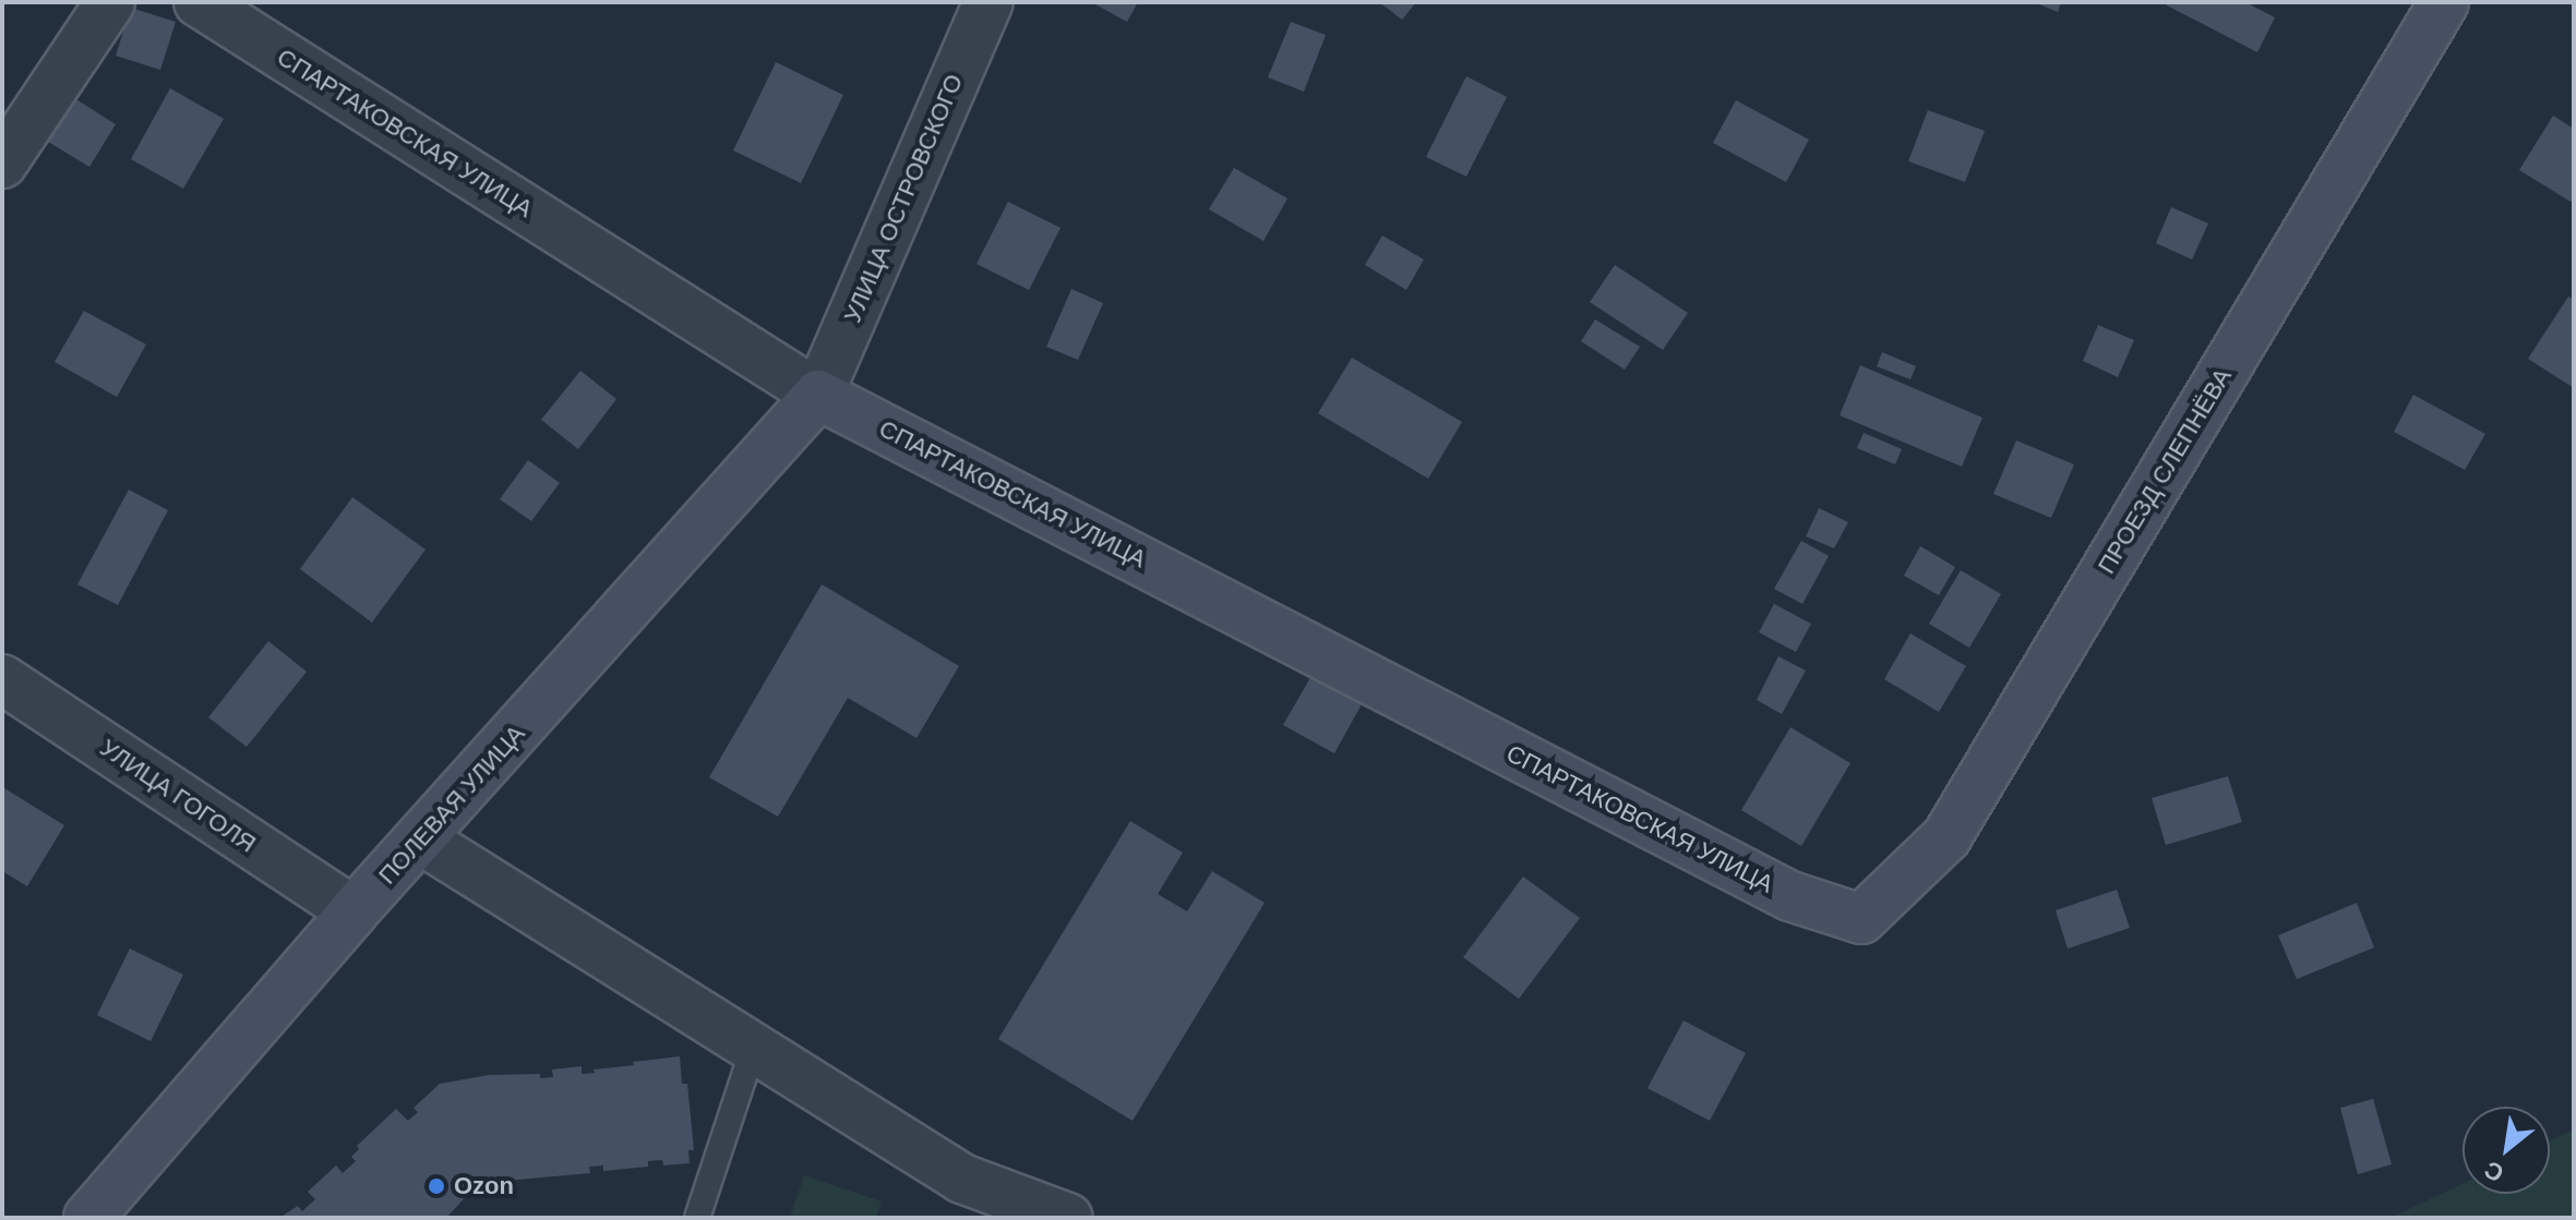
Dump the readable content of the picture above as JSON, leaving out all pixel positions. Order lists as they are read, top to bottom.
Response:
{
  "streets": {
    "street": [
      "СПАРТАКОВСКАЯ УЛИЦА",
      "УЛИЦА ОСТРОВСКОГО",
      "ПРОЕЗД СЛЕПНЁВА",
      "УЛИЦА ГОГОЛЯ",
      "ПОЛЕВАЯ УЛИЦА"
    ]
  },
  "crossings": [
    ["СПАРТАКОВСКАЯ УЛИЦА", "УЛИЦА ОСТРОВСКОГО"],
    ["СПАРТАКОВСКАЯ УЛИЦА", "ПРОЕЗД СЛЕПНЁВА"],
    ["СПАРТАКОВСКАЯ УЛИЦА", "ПОЛЕВАЯ УЛИЦА"],
    ["УЛИЦА ОСТРОВСКОГО", "ПОЛЕВАЯ УЛИЦА"],
    ["УЛИЦА ГОГОЛЯ", "ПОЛЕВАЯ УЛИЦА"]
  ],
  "places": ["Ozon"],
  "north": "bottom left"
}
